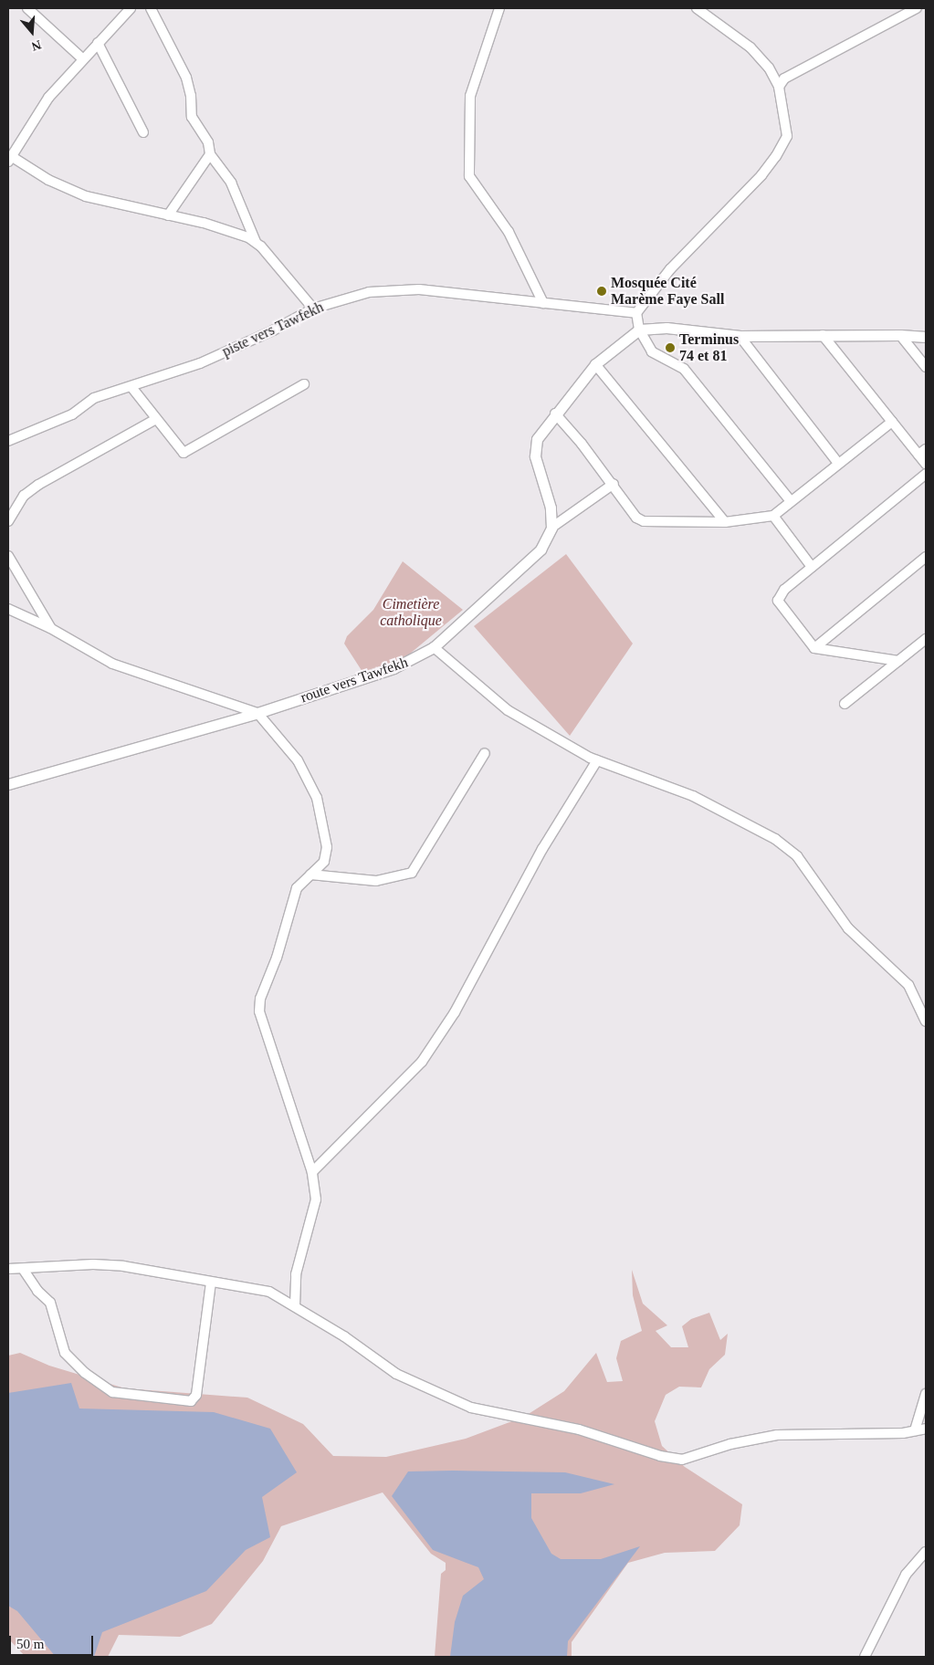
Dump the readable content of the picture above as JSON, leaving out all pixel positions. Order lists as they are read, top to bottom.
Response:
{
  "streets": {
    "street": ["piste vers Tawfekh", "route vers Tawfekh"]
  },
  "parks": ["Cimetière catholique"],
  "places": ["Mosquée Cité Marème Faye Sall", "Terminus 74 et 81"],
  "scale_bar": "50 m",
  "north": "bottom"
}
